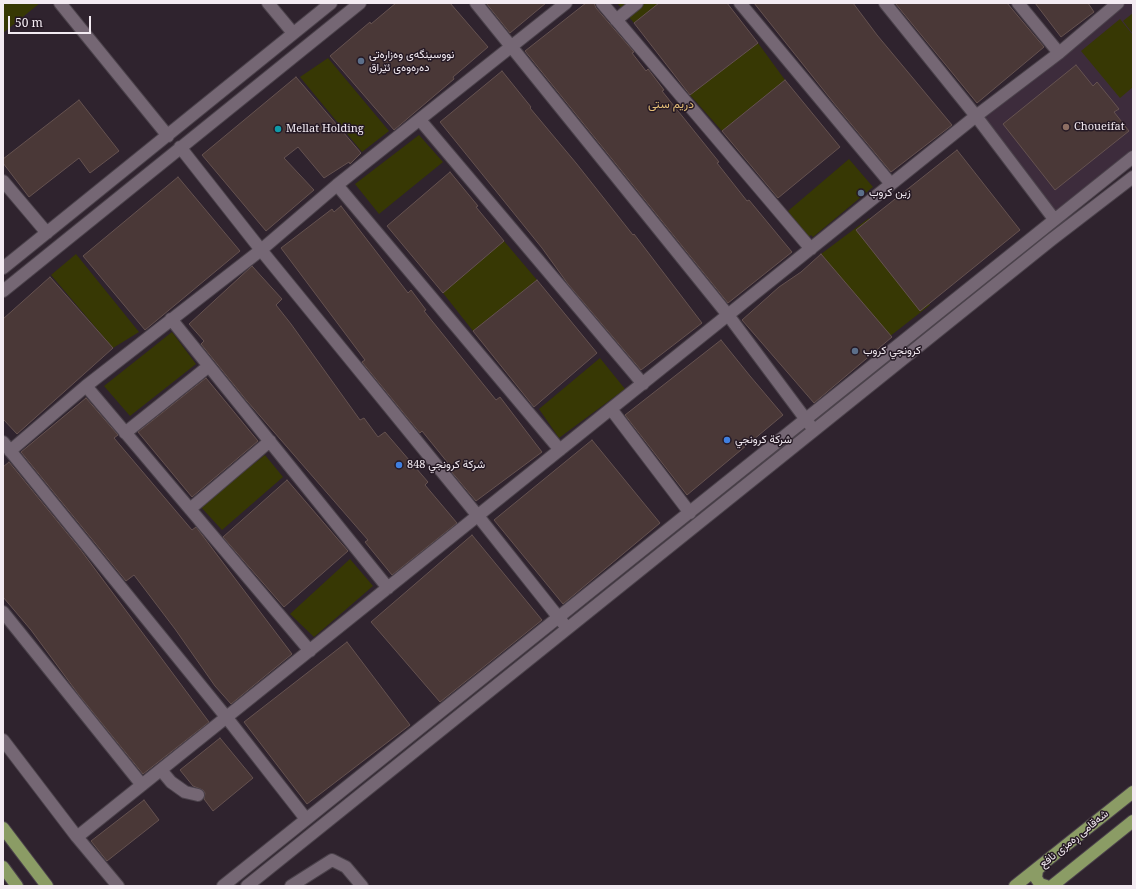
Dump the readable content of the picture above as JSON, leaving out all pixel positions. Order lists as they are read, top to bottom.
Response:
{
  "streets": {
    "main road": ["شەقامی ڕەمزی نافع"]
  },
  "districts": ["دریم ستی"],
  "places": [
    "نووسینگەی وەزارەتی دەرەوەی ئێراق",
    "Choueifat",
    "Mellat Holding",
    "زين كروب",
    "كرونجي كروب",
    "شركة كرونجي",
    "شركة كرونجي 848"
  ],
  "scale_bar": "50 m"
}
